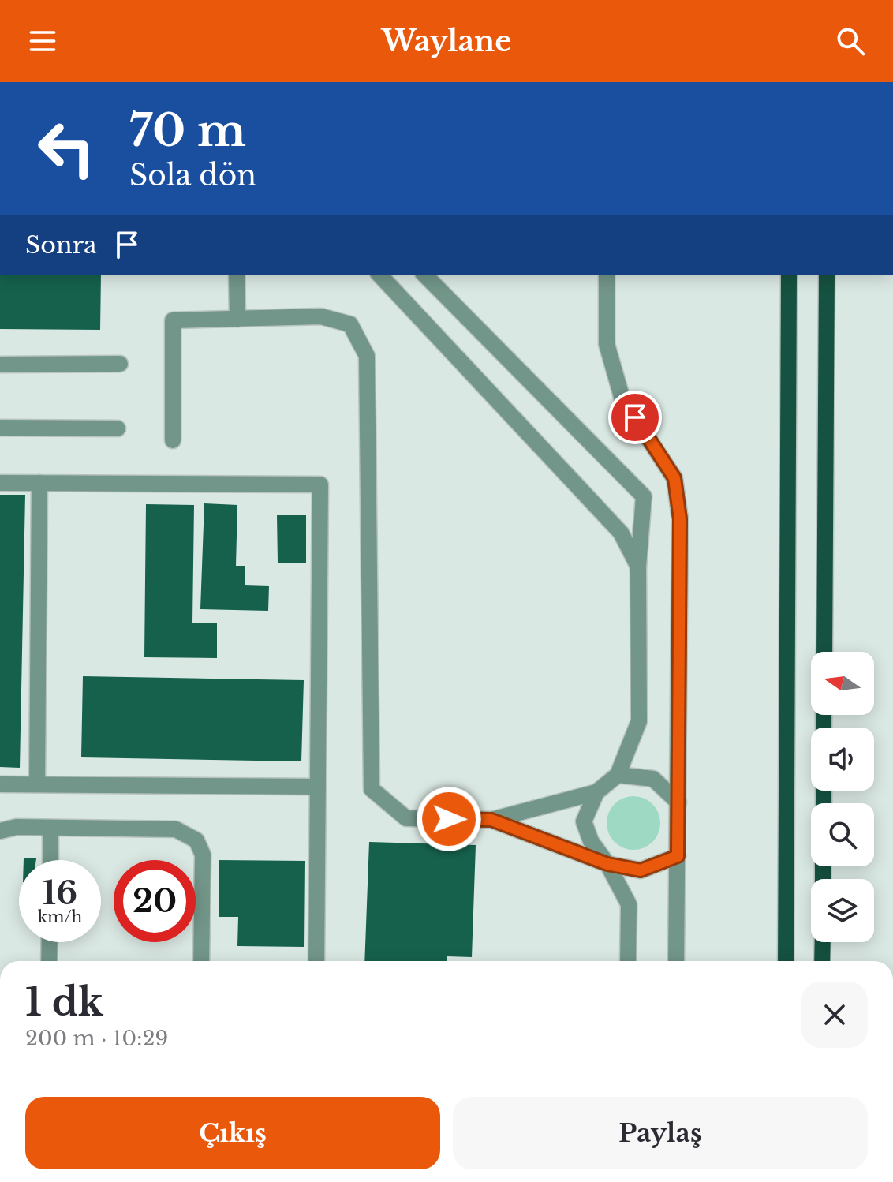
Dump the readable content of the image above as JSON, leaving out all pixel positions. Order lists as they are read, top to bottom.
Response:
{
  "north": "left",
  "page": {
    "header": "Waylane",
    "turn": ["70 m", "Sola dön"],
    "then": "Sonra",
    "speed": "16 km/h",
    "limit": "20",
    "heading": ["1 dk", "200 m · 10:29"],
    "buttons": ["Çıkış", "Paylaş"]
  }
}
